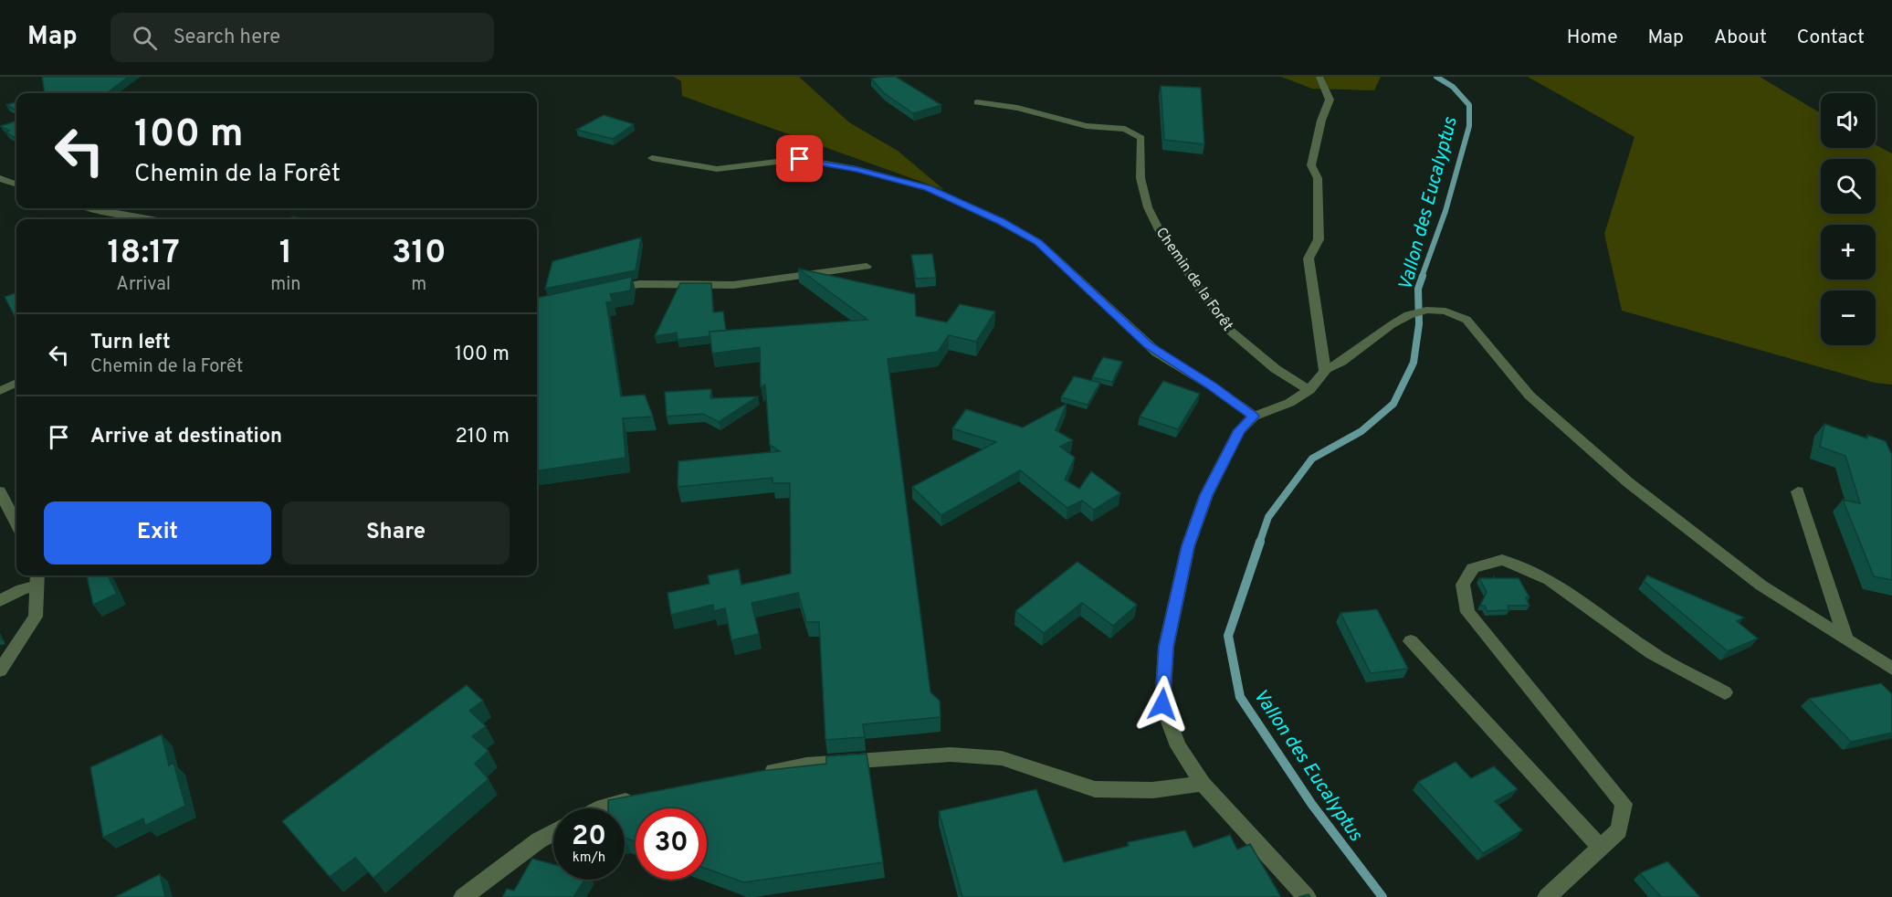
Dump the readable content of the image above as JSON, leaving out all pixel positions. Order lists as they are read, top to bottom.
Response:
{
  "streets": {
    "street": ["Chemin de la Forêt"]
  },
  "water": ["Vallon des Eucalyptus"],
  "page": {
    "header": "Map",
    "search": "Search here",
    "nav": [
      "Home",
      "Map",
      "About",
      "Contact"
    ],
    "map_buttons": ["+", "−"],
    "turn": ["100 m", "Chemin de la Forêt"],
    "eta": [
      "18:17",
      "Arrival",
      "1",
      "min",
      "310",
      "m"
    ],
    "list": [
      {
        "name": "Turn left",
        "note": "Chemin de la Forêt",
        "value": "100 m"
      },
      {
        "name": "Arrive at destination",
        "value": "210 m"
      }
    ],
    "buttons": ["Exit", "Share"],
    "speed": "20 km/h",
    "limit": "30"
  }
}
